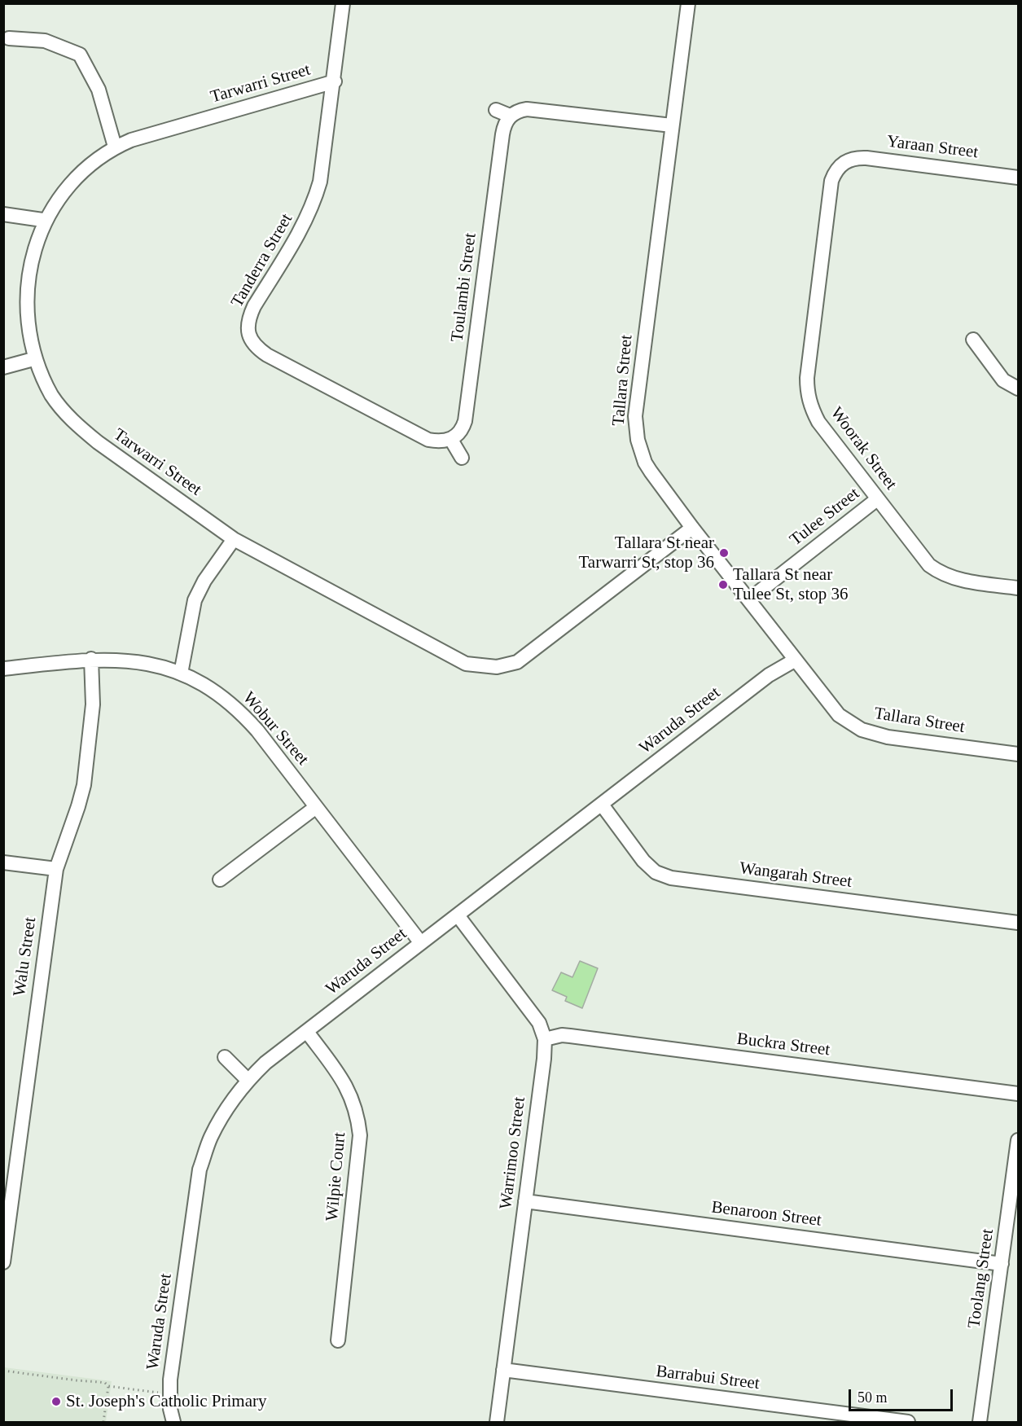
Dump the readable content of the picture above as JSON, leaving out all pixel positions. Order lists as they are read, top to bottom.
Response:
{
  "streets": {
    "street": [
      "Tarwarri Street",
      "Yaraan Street",
      "Tanderra Street",
      "Toulambi Street",
      "Tallara Street",
      "Woorak Street",
      "Tulee Street",
      "Waruda Street",
      "Wobur Street",
      "Wangarah Street",
      "Walu Street",
      "Buckra Street",
      "Warrimoo Street",
      "Wilpie Court",
      "Benaroon Street",
      "Toolang Street",
      "Barrabui Street"
    ]
  },
  "crossings": [
    ["Tarwarri Street", "Tanderra Street"],
    ["Tarwarri Street", "Tallara Street"],
    ["Yaraan Street", "Woorak Street"],
    ["Tanderra Street", "Toulambi Street"],
    ["Tallara Street", "Tulee Street"],
    ["Tallara Street", "Waruda Street"],
    ["Woorak Street", "Tulee Street"],
    ["Waruda Street", "Wobur Street"],
    ["Waruda Street", "Wangarah Street"],
    ["Waruda Street", "Warrimoo Street"],
    ["Waruda Street", "Wilpie Court"],
    ["Wobur Street", "Walu Street"],
    ["Buckra Street", "Warrimoo Street"],
    ["Warrimoo Street", "Benaroon Street"],
    ["Warrimoo Street", "Barrabui Street"],
    ["Benaroon Street", "Toolang Street"]
  ],
  "places": ["Tallara St near Tarwarri St, stop 36", "Tallara St near Tulee St, stop 36", "St. Joseph's Catholic Primary"],
  "scale_bar": "50 m"
}
